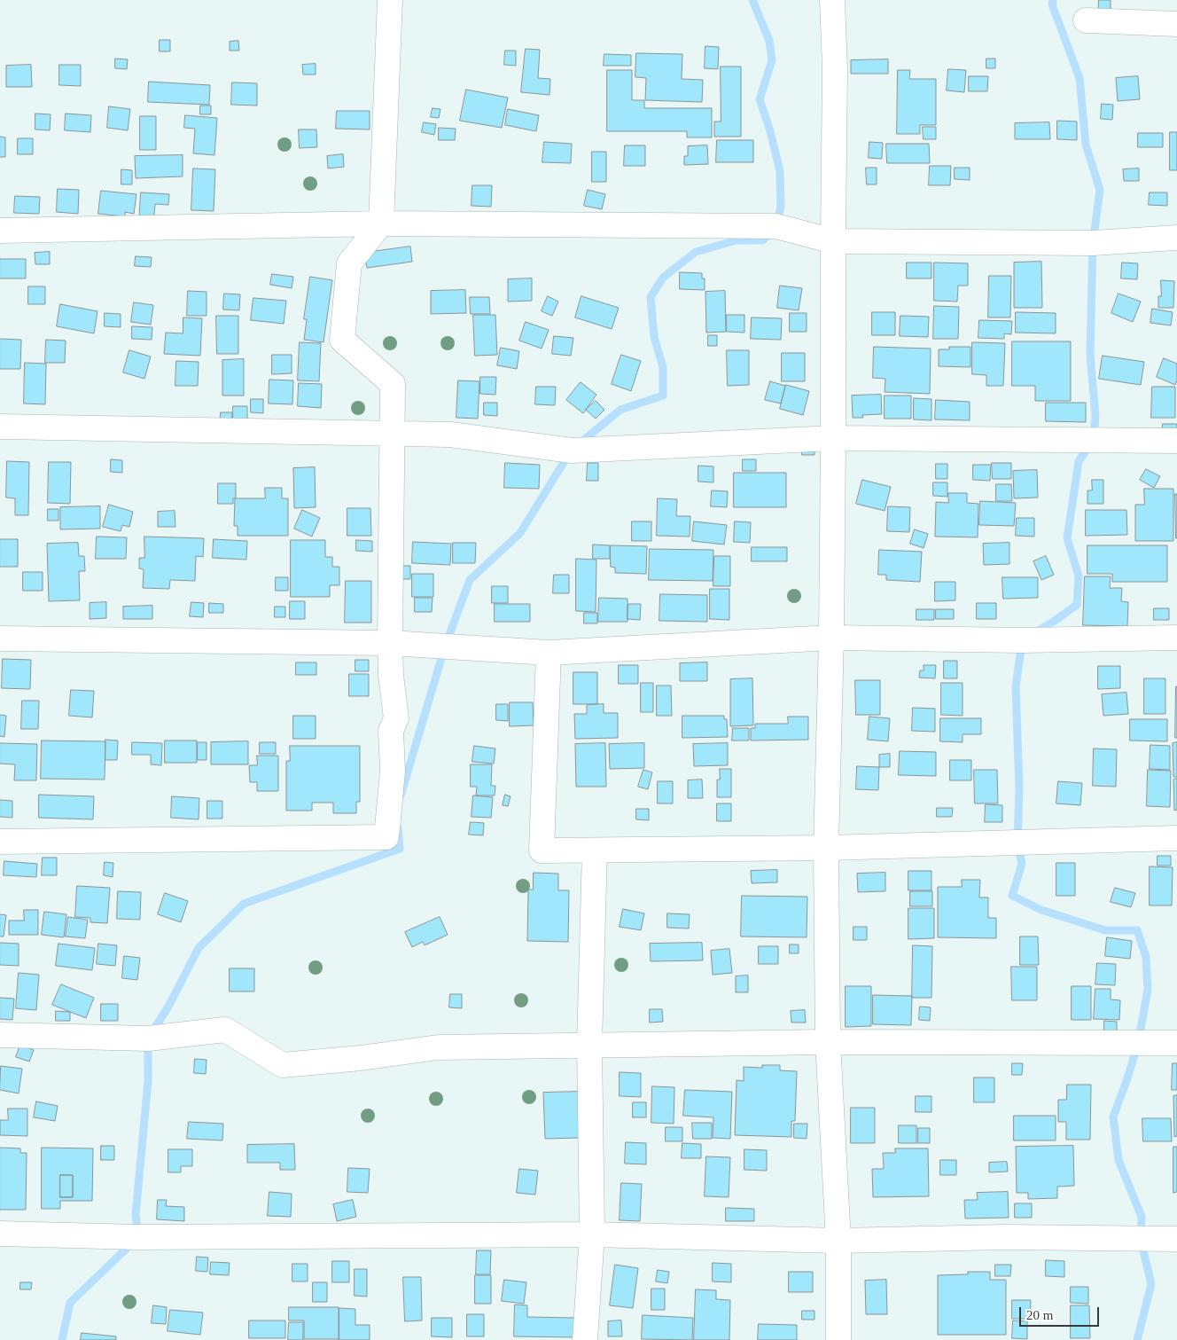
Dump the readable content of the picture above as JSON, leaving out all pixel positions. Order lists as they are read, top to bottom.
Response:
{
  "scale_bar": "20 m"
}
